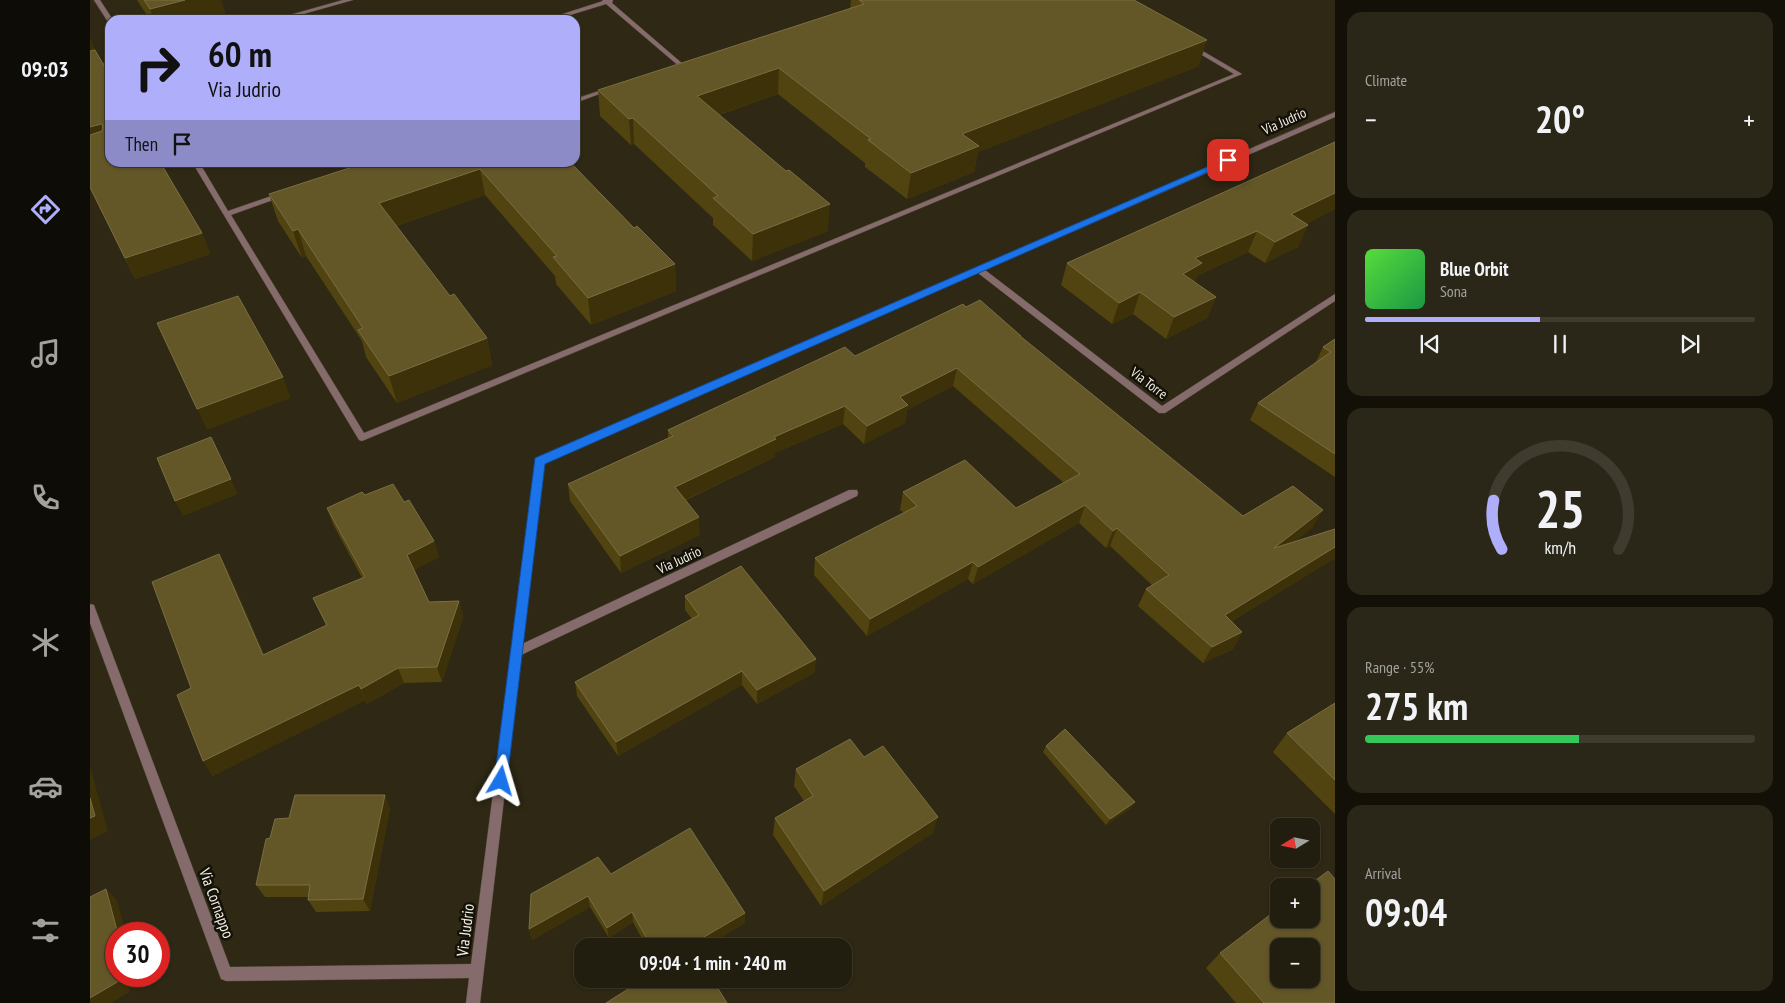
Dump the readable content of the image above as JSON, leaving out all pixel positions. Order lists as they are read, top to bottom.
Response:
{
  "streets": {
    "street": ["Via Judrio", "Via Torre", "Via Cornappo"]
  },
  "crossings": [
    ["Via Judrio", "Via Torre"],
    ["Via Judrio", "Via Cornappo"]
  ],
  "north": "left",
  "page": {
    "tabs": "09:03",
    "tile": [
      "Climate",
      ["Range · 55%", "275 km"],
      ["Arrival", "09:04"]
    ],
    "turn": ["60 m", "Via Judrio"],
    "heat": ["−", "20°", "+"],
    "then": "Then",
    "song": ["Blue Orbit", "Sona"],
    "map_buttons": ["+", "−"],
    "limit": "30",
    "trip": "09:04 · 1 min · 240 m",
    "gauge": ["25", "km/h"]
  }
}
